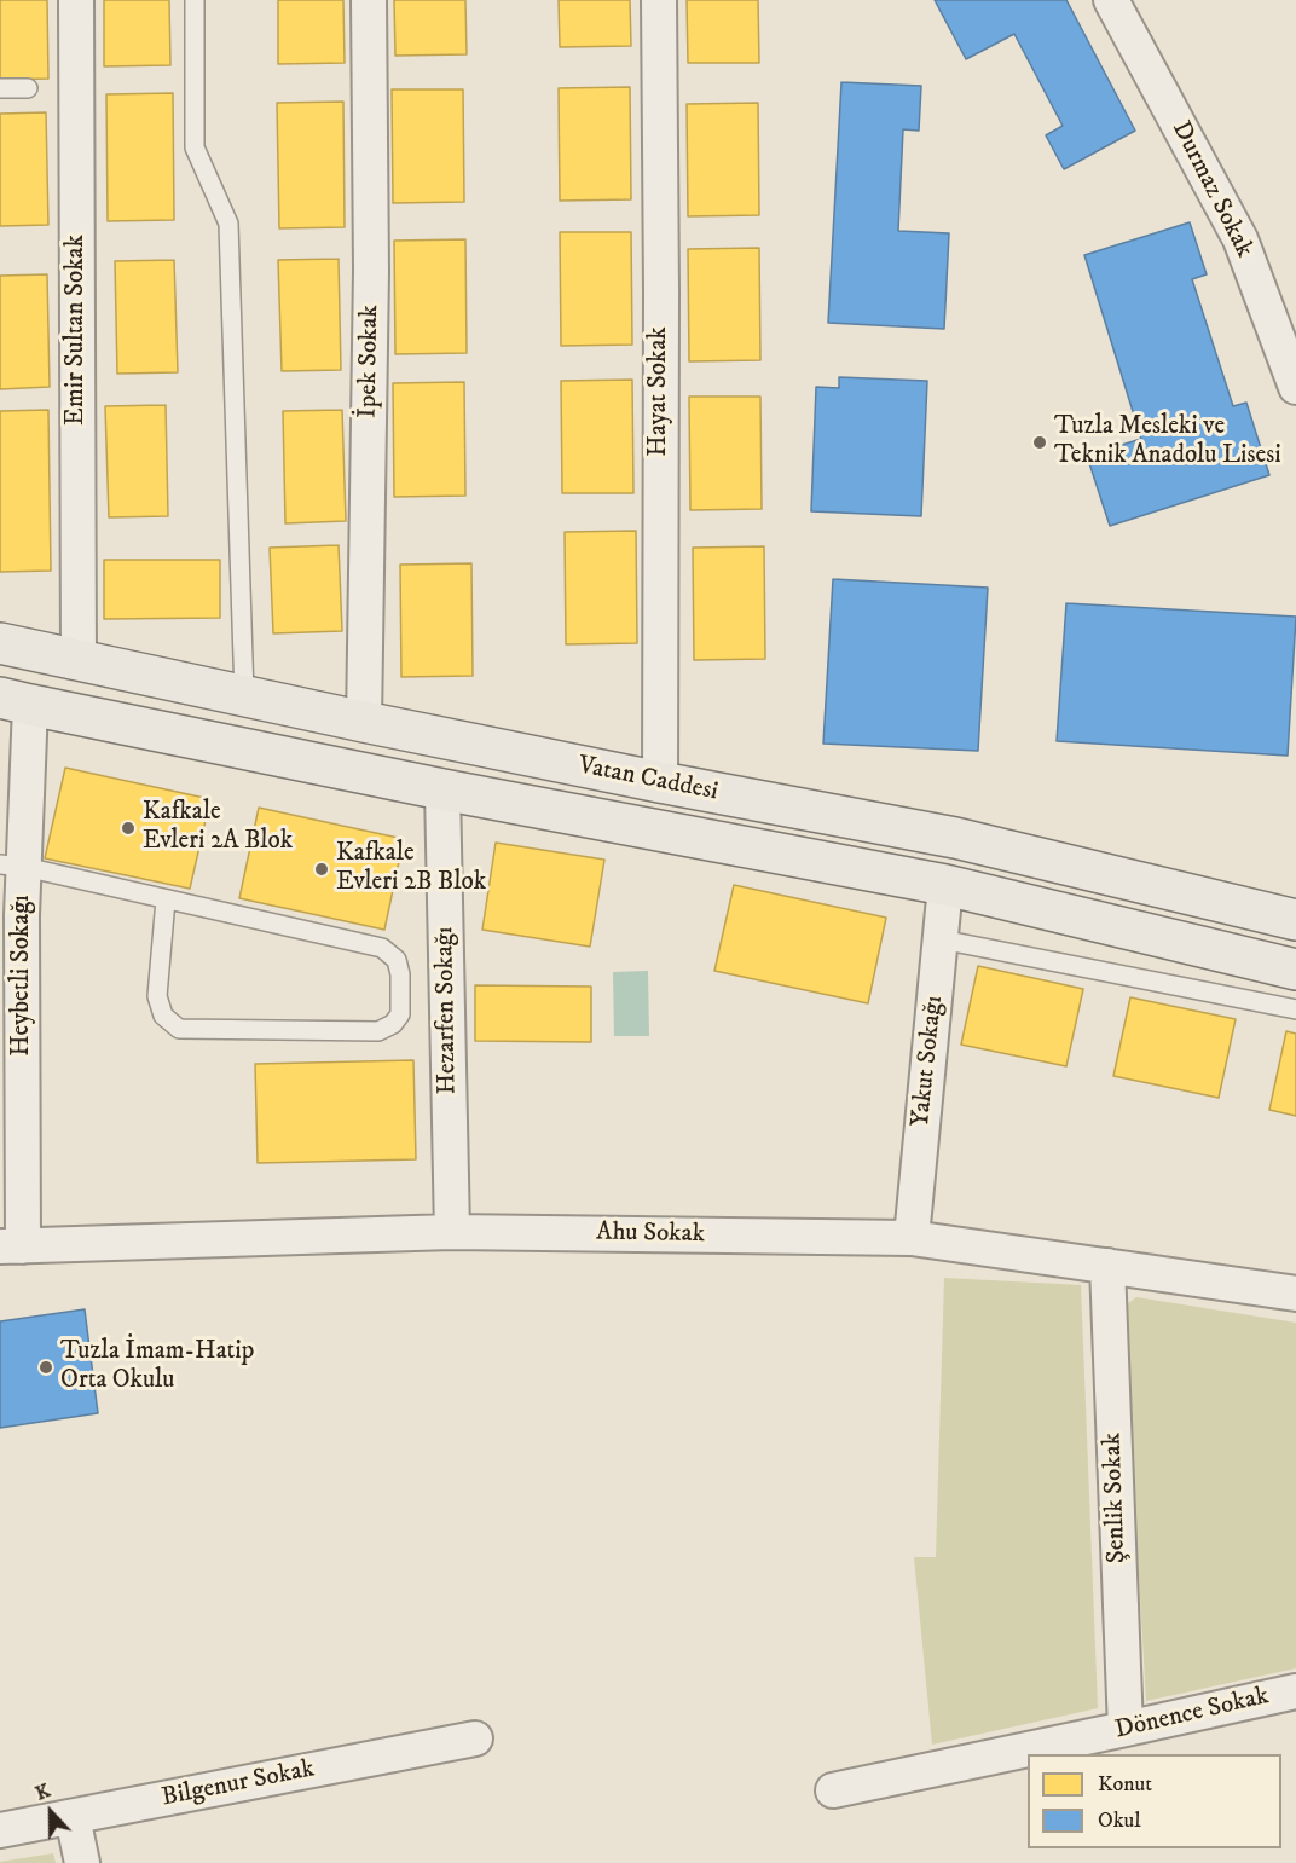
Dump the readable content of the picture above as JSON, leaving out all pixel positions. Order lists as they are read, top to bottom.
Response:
{
  "streets": {
    "main road": ["Vatan Caddesi"],
    "street": [
      "Durmaz Sokak",
      "Emir Sultan Sokak",
      "İpek Sokak",
      "Hayat Sokak",
      "Heybetli Sokağı",
      "Hezarfen Sokağı",
      "Yakut Sokağı",
      "Ahu Sokak",
      "Şenlik Sokak",
      "Dönence Sokak",
      "Bilgenur Sokak"
    ]
  },
  "crossings": [
    ["Emir Sultan Sokak", "Vatan Caddesi"],
    ["İpek Sokak", "Vatan Caddesi"],
    ["Hayat Sokak", "Vatan Caddesi"],
    ["Vatan Caddesi", "Heybetli Sokağı"],
    ["Vatan Caddesi", "Hezarfen Sokağı"],
    ["Vatan Caddesi", "Yakut Sokağı"],
    ["Heybetli Sokağı", "Ahu Sokak"],
    ["Hezarfen Sokağı", "Ahu Sokak"],
    ["Yakut Sokağı", "Ahu Sokak"],
    ["Ahu Sokak", "Şenlik Sokak"],
    ["Şenlik Sokak", "Dönence Sokak"]
  ],
  "places": [
    "Tuzla Mesleki ve Teknik Anadolu Lisesi",
    "Kafkale Evleri 2A Blok",
    "Kafkale Evleri 2B Blok",
    "Tuzla İmam-Hatip Orta Okulu"
  ],
  "legend": ["Konut", "Okul"],
  "north": "top"
}
